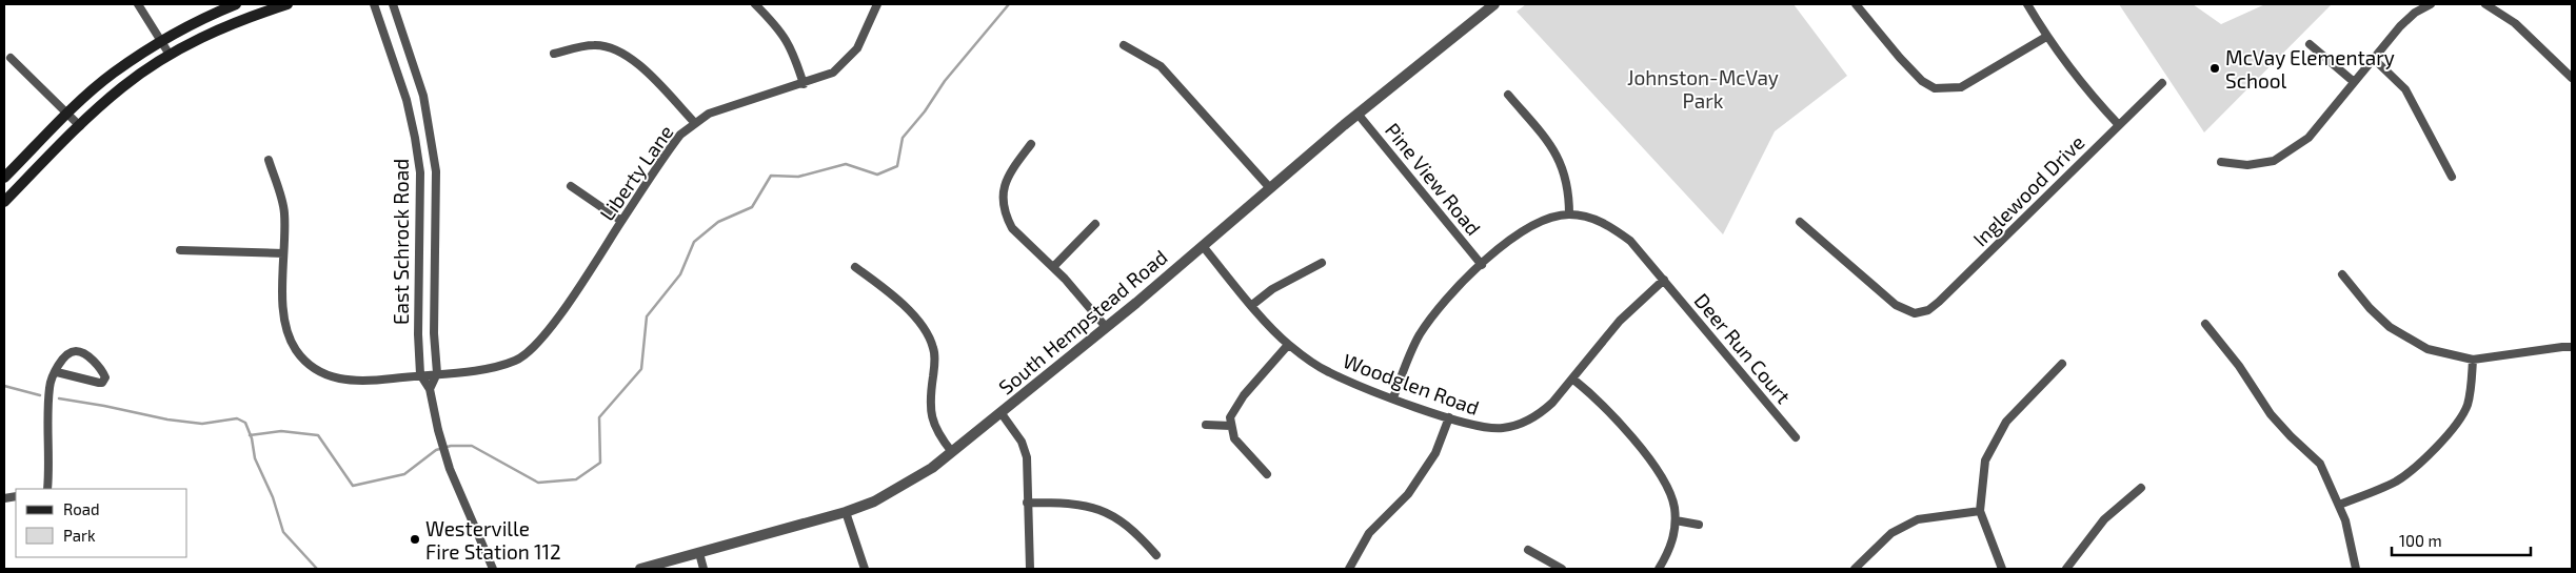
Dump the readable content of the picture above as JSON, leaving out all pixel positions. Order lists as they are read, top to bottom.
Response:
{
  "streets": {
    "street": [
      "Liberty Lane",
      "Pine View Road",
      "Inglewood Drive",
      "East Schrock Road",
      "South Hempstead Road",
      "Deer Run Court",
      "Woodglen Road"
    ]
  },
  "crossings": [
    ["Liberty Lane", "East Schrock Road"],
    ["Pine View Road", "South Hempstead Road"],
    ["South Hempstead Road", "Woodglen Road"],
    ["Deer Run Court", "Woodglen Road"]
  ],
  "parks": ["Johnston-McVay Park"],
  "places": ["McVay Elementary School", "Westerville Fire Station 112"],
  "legend": ["Road", "Park"],
  "scale_bar": "100 m"
}
